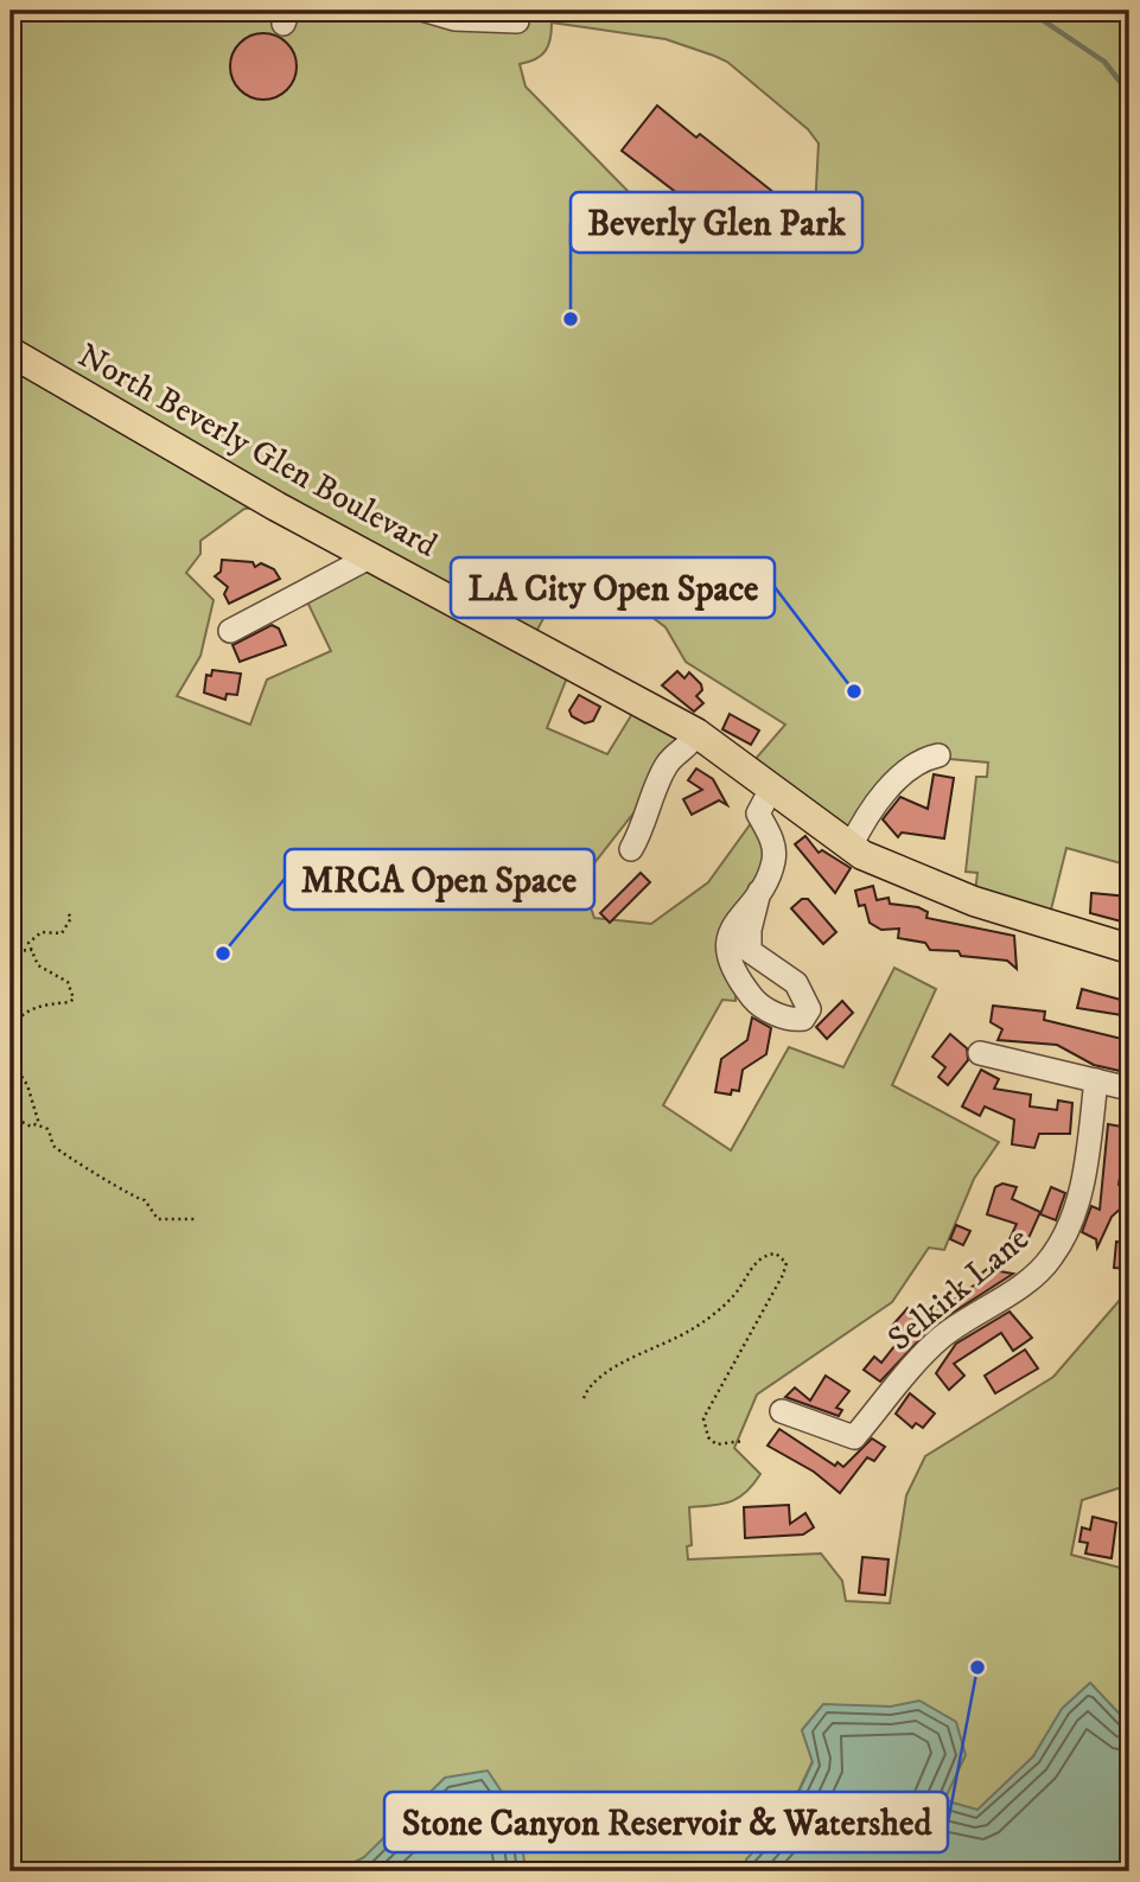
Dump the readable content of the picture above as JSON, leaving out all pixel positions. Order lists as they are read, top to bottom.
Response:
{
  "streets": {
    "main road": ["North Beverly Glen Boulevard"],
    "street": ["Selkirk Lane"]
  },
  "places": [
    "Beverly Glen Park",
    "LA City Open Space",
    "MRCA Open Space",
    "Stone Canyon Reservoir & Watershed"
  ]
}
